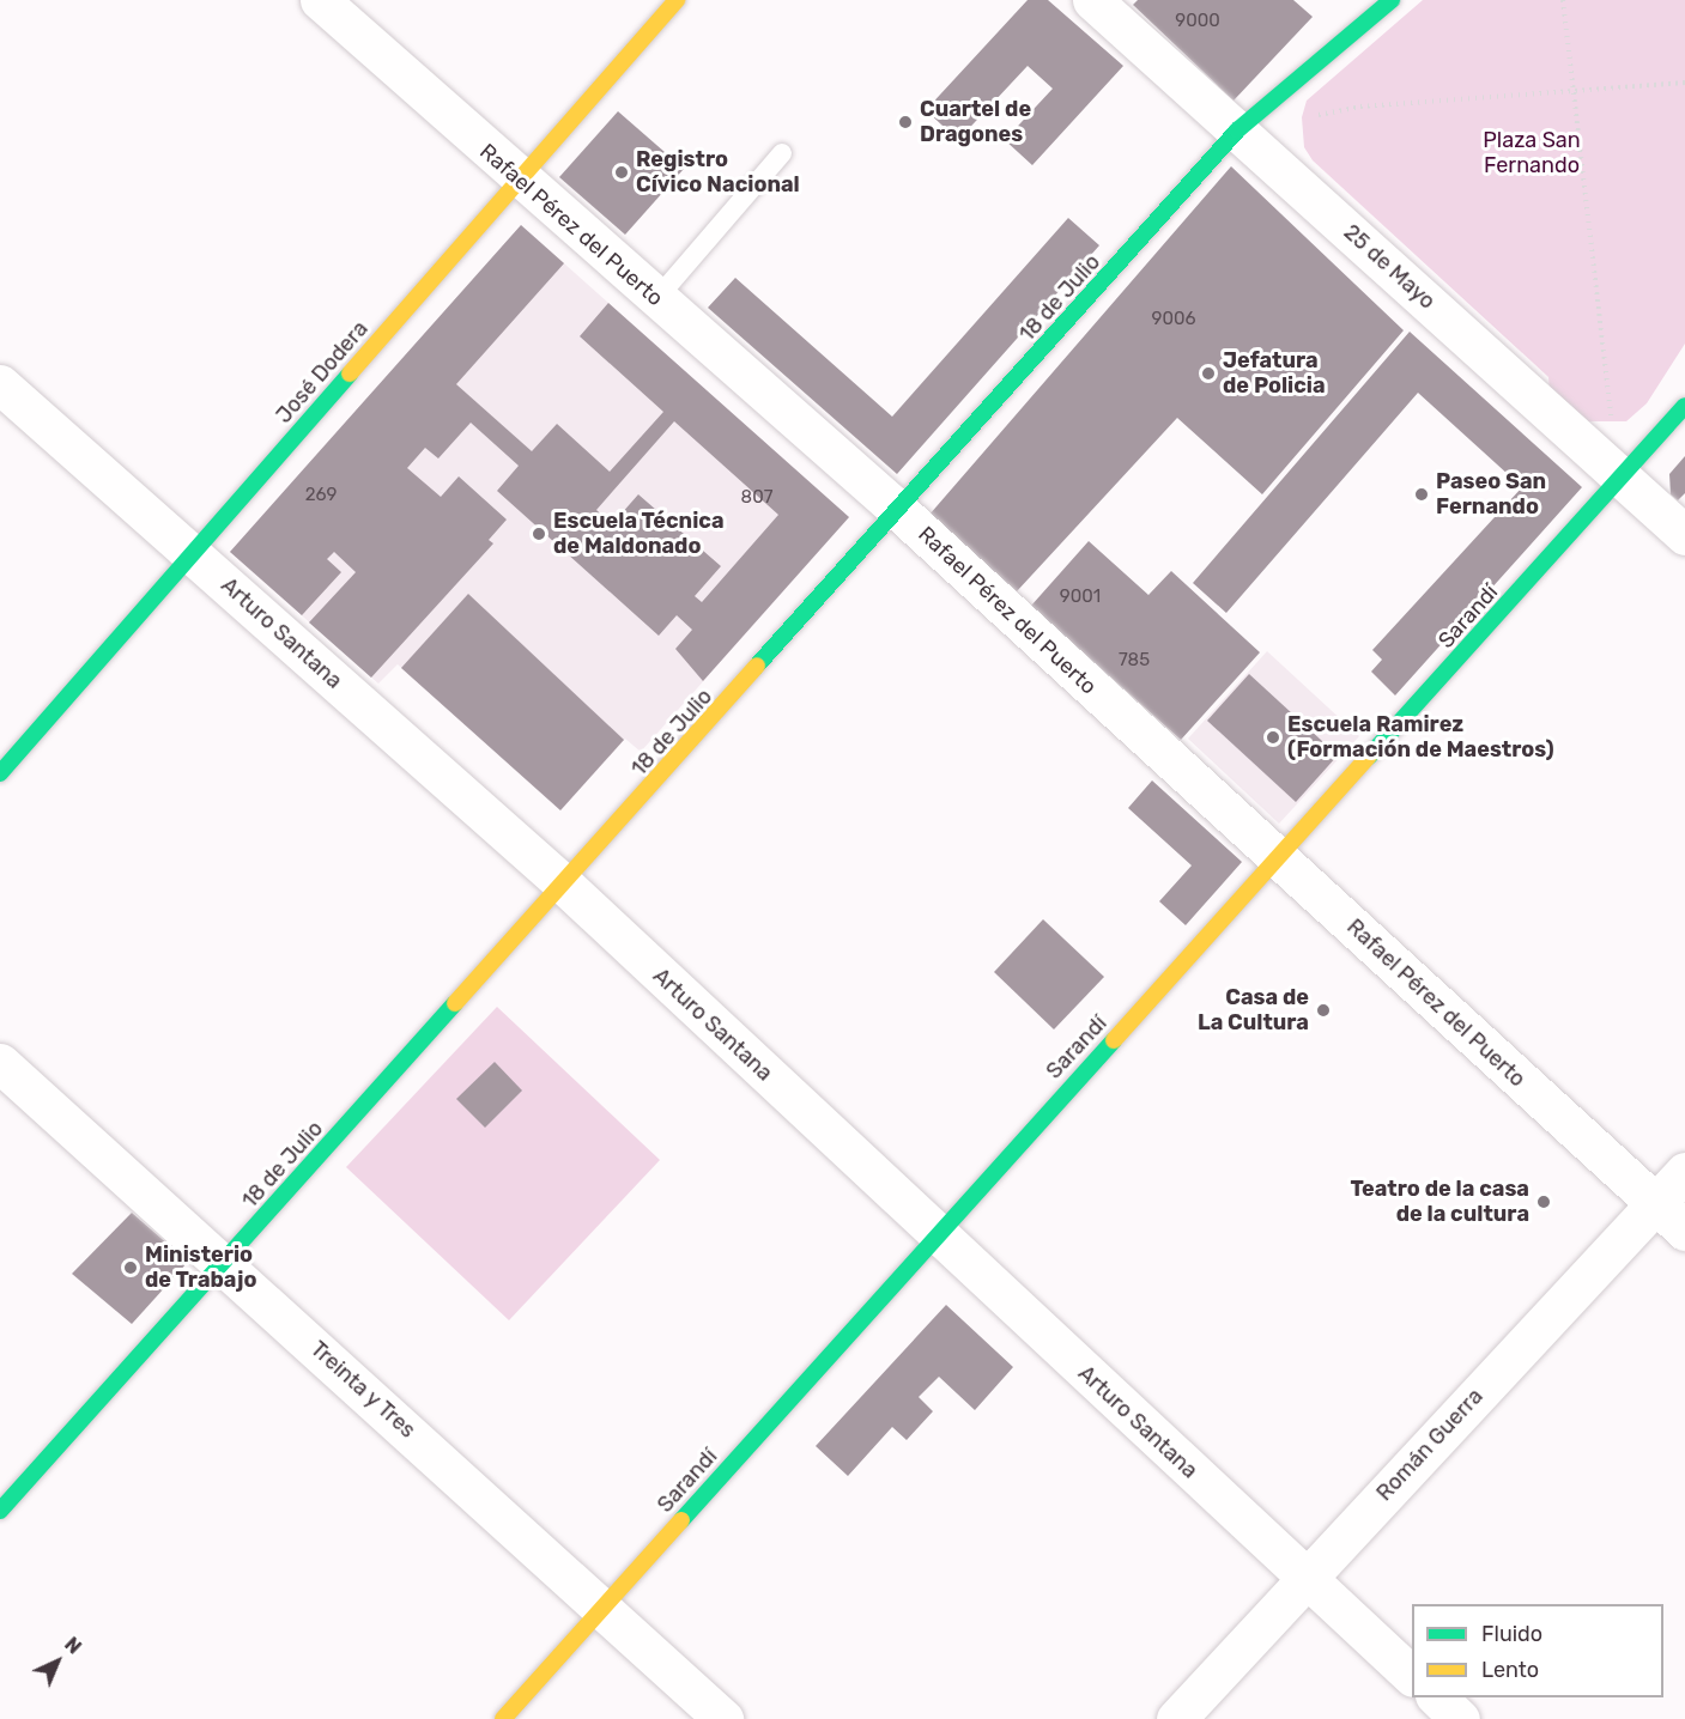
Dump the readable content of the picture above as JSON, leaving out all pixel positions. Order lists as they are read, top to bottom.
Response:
{
  "streets": {
    "street": [
      "Rafael Pérez del Puerto",
      "25 de Mayo",
      "18 de Julio",
      "José Dodera",
      "Sarandí",
      "Arturo Santana",
      "Treinta y Tres",
      "Román Guerra"
    ]
  },
  "crossings": [
    ["Rafael Pérez del Puerto", "18 de Julio"],
    ["Rafael Pérez del Puerto", "José Dodera"],
    ["Rafael Pérez del Puerto", "Sarandí"],
    ["Rafael Pérez del Puerto", "Román Guerra"],
    ["25 de Mayo", "18 de Julio"],
    ["25 de Mayo", "Sarandí"],
    ["18 de Julio", "Arturo Santana"],
    ["18 de Julio", "Treinta y Tres"],
    ["José Dodera", "Arturo Santana"],
    ["Sarandí", "Arturo Santana"],
    ["Sarandí", "Treinta y Tres"],
    ["Arturo Santana", "Román Guerra"]
  ],
  "parks": ["Plaza San Fernando"],
  "places": [
    "Cuartel de Dragones",
    "Registro Cívico Nacional",
    "Jefatura de Policia",
    "Paseo San Fernando",
    "Escuela Técnica de Maldonado",
    "Escuela Ramirez (Formación de Maestros)",
    "Casa de La Cultura",
    "Teatro de la casa de la cultura",
    "Ministerio de Trabajo"
  ],
  "house_numbers": [
    "9000",
    "9006",
    "269",
    "807",
    "9001",
    "785"
  ],
  "legend": ["Fluido", "Lento"],
  "north": "top right"
}
